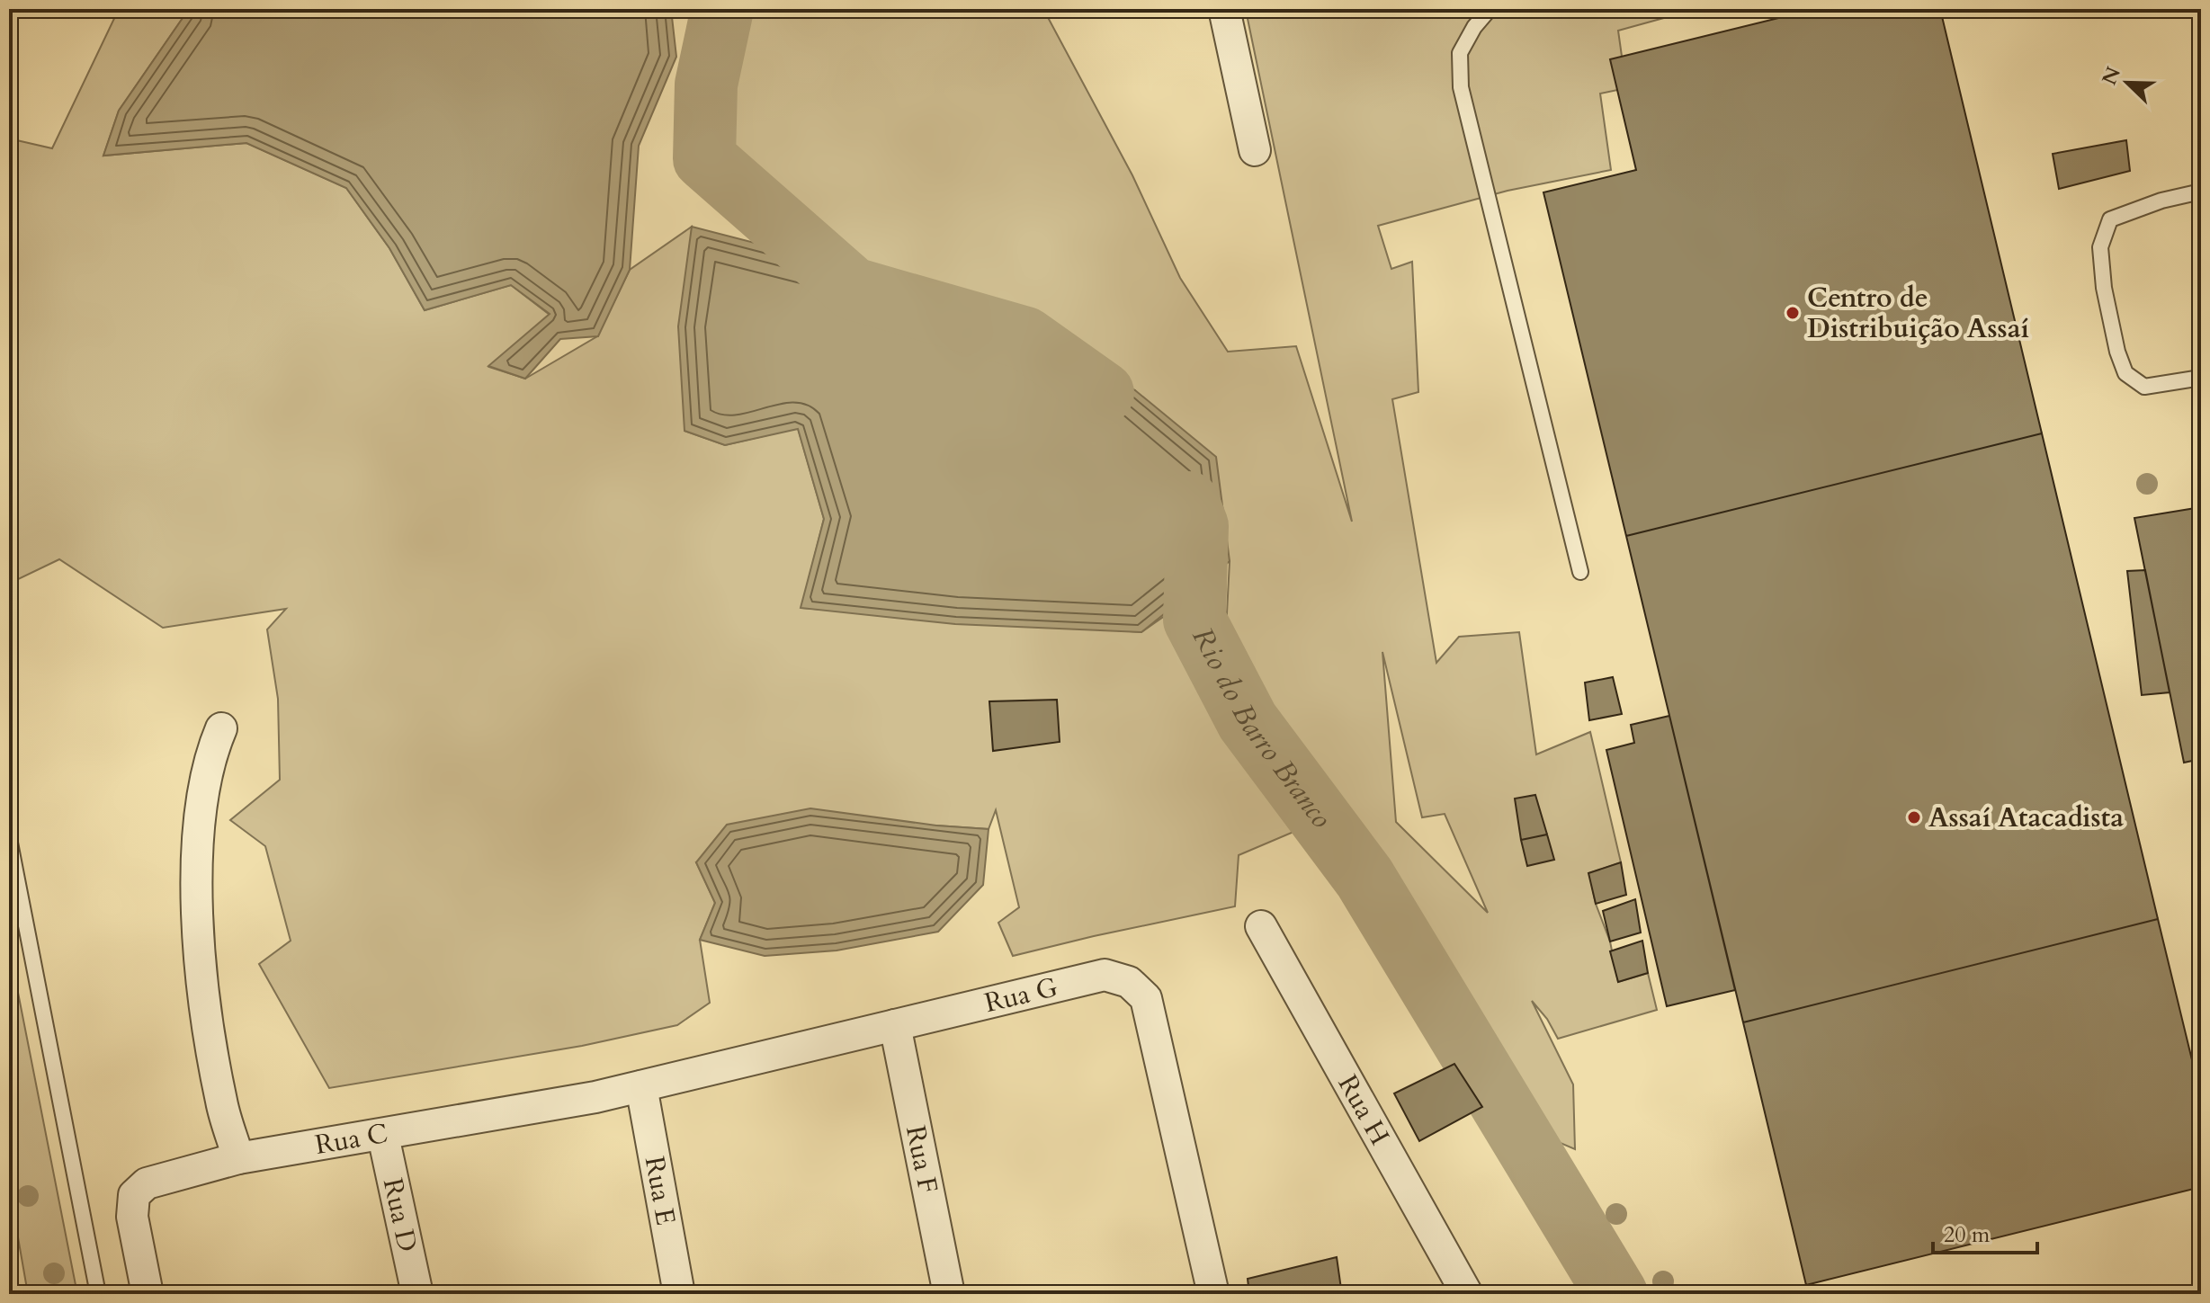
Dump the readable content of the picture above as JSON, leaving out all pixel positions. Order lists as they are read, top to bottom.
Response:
{
  "streets": {
    "street": [
      "Rua G",
      "Rua H",
      "Rua C",
      "Rua F",
      "Rua E",
      "Rua D"
    ]
  },
  "crossings": [
    ["Rua G", "Rua C"],
    ["Rua G", "Rua F"],
    ["Rua G", "Rua E"],
    ["Rua C", "Rua D"]
  ],
  "water": ["Rio do Barro Branco"],
  "places": ["Centro de Distribuição Assaí", "Assaí Atacadista"],
  "scale_bar": "20 m",
  "north": "top left"
}
